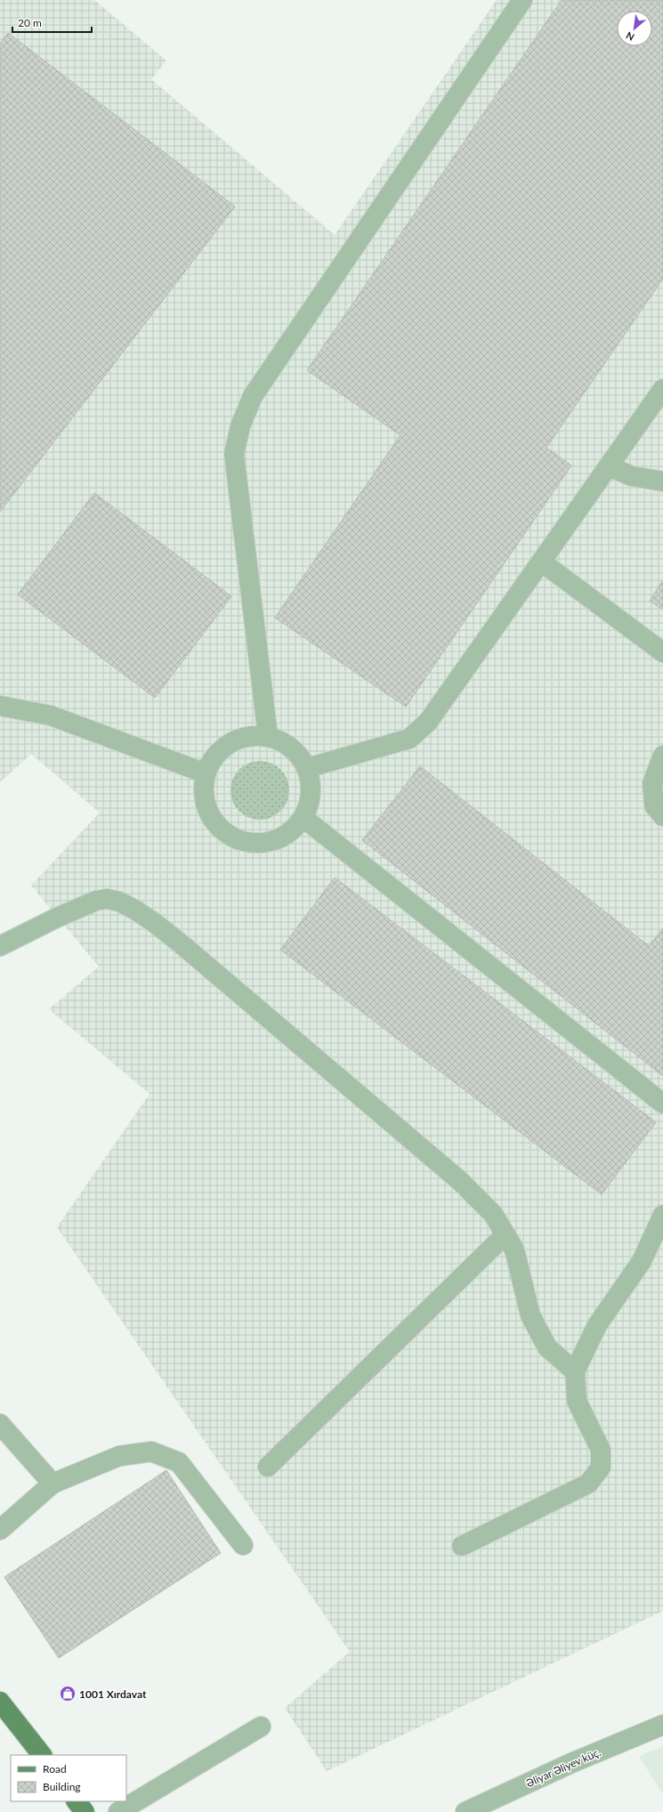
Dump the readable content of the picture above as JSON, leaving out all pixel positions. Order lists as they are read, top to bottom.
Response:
{
  "streets": {
    "street": ["Əliyar Əliyev küç."]
  },
  "places": {
    "shop": ["1001 Xırdavat"]
  },
  "legend": ["Road", "Building"],
  "scale_bar": "20 m",
  "north": "bottom left"
}
